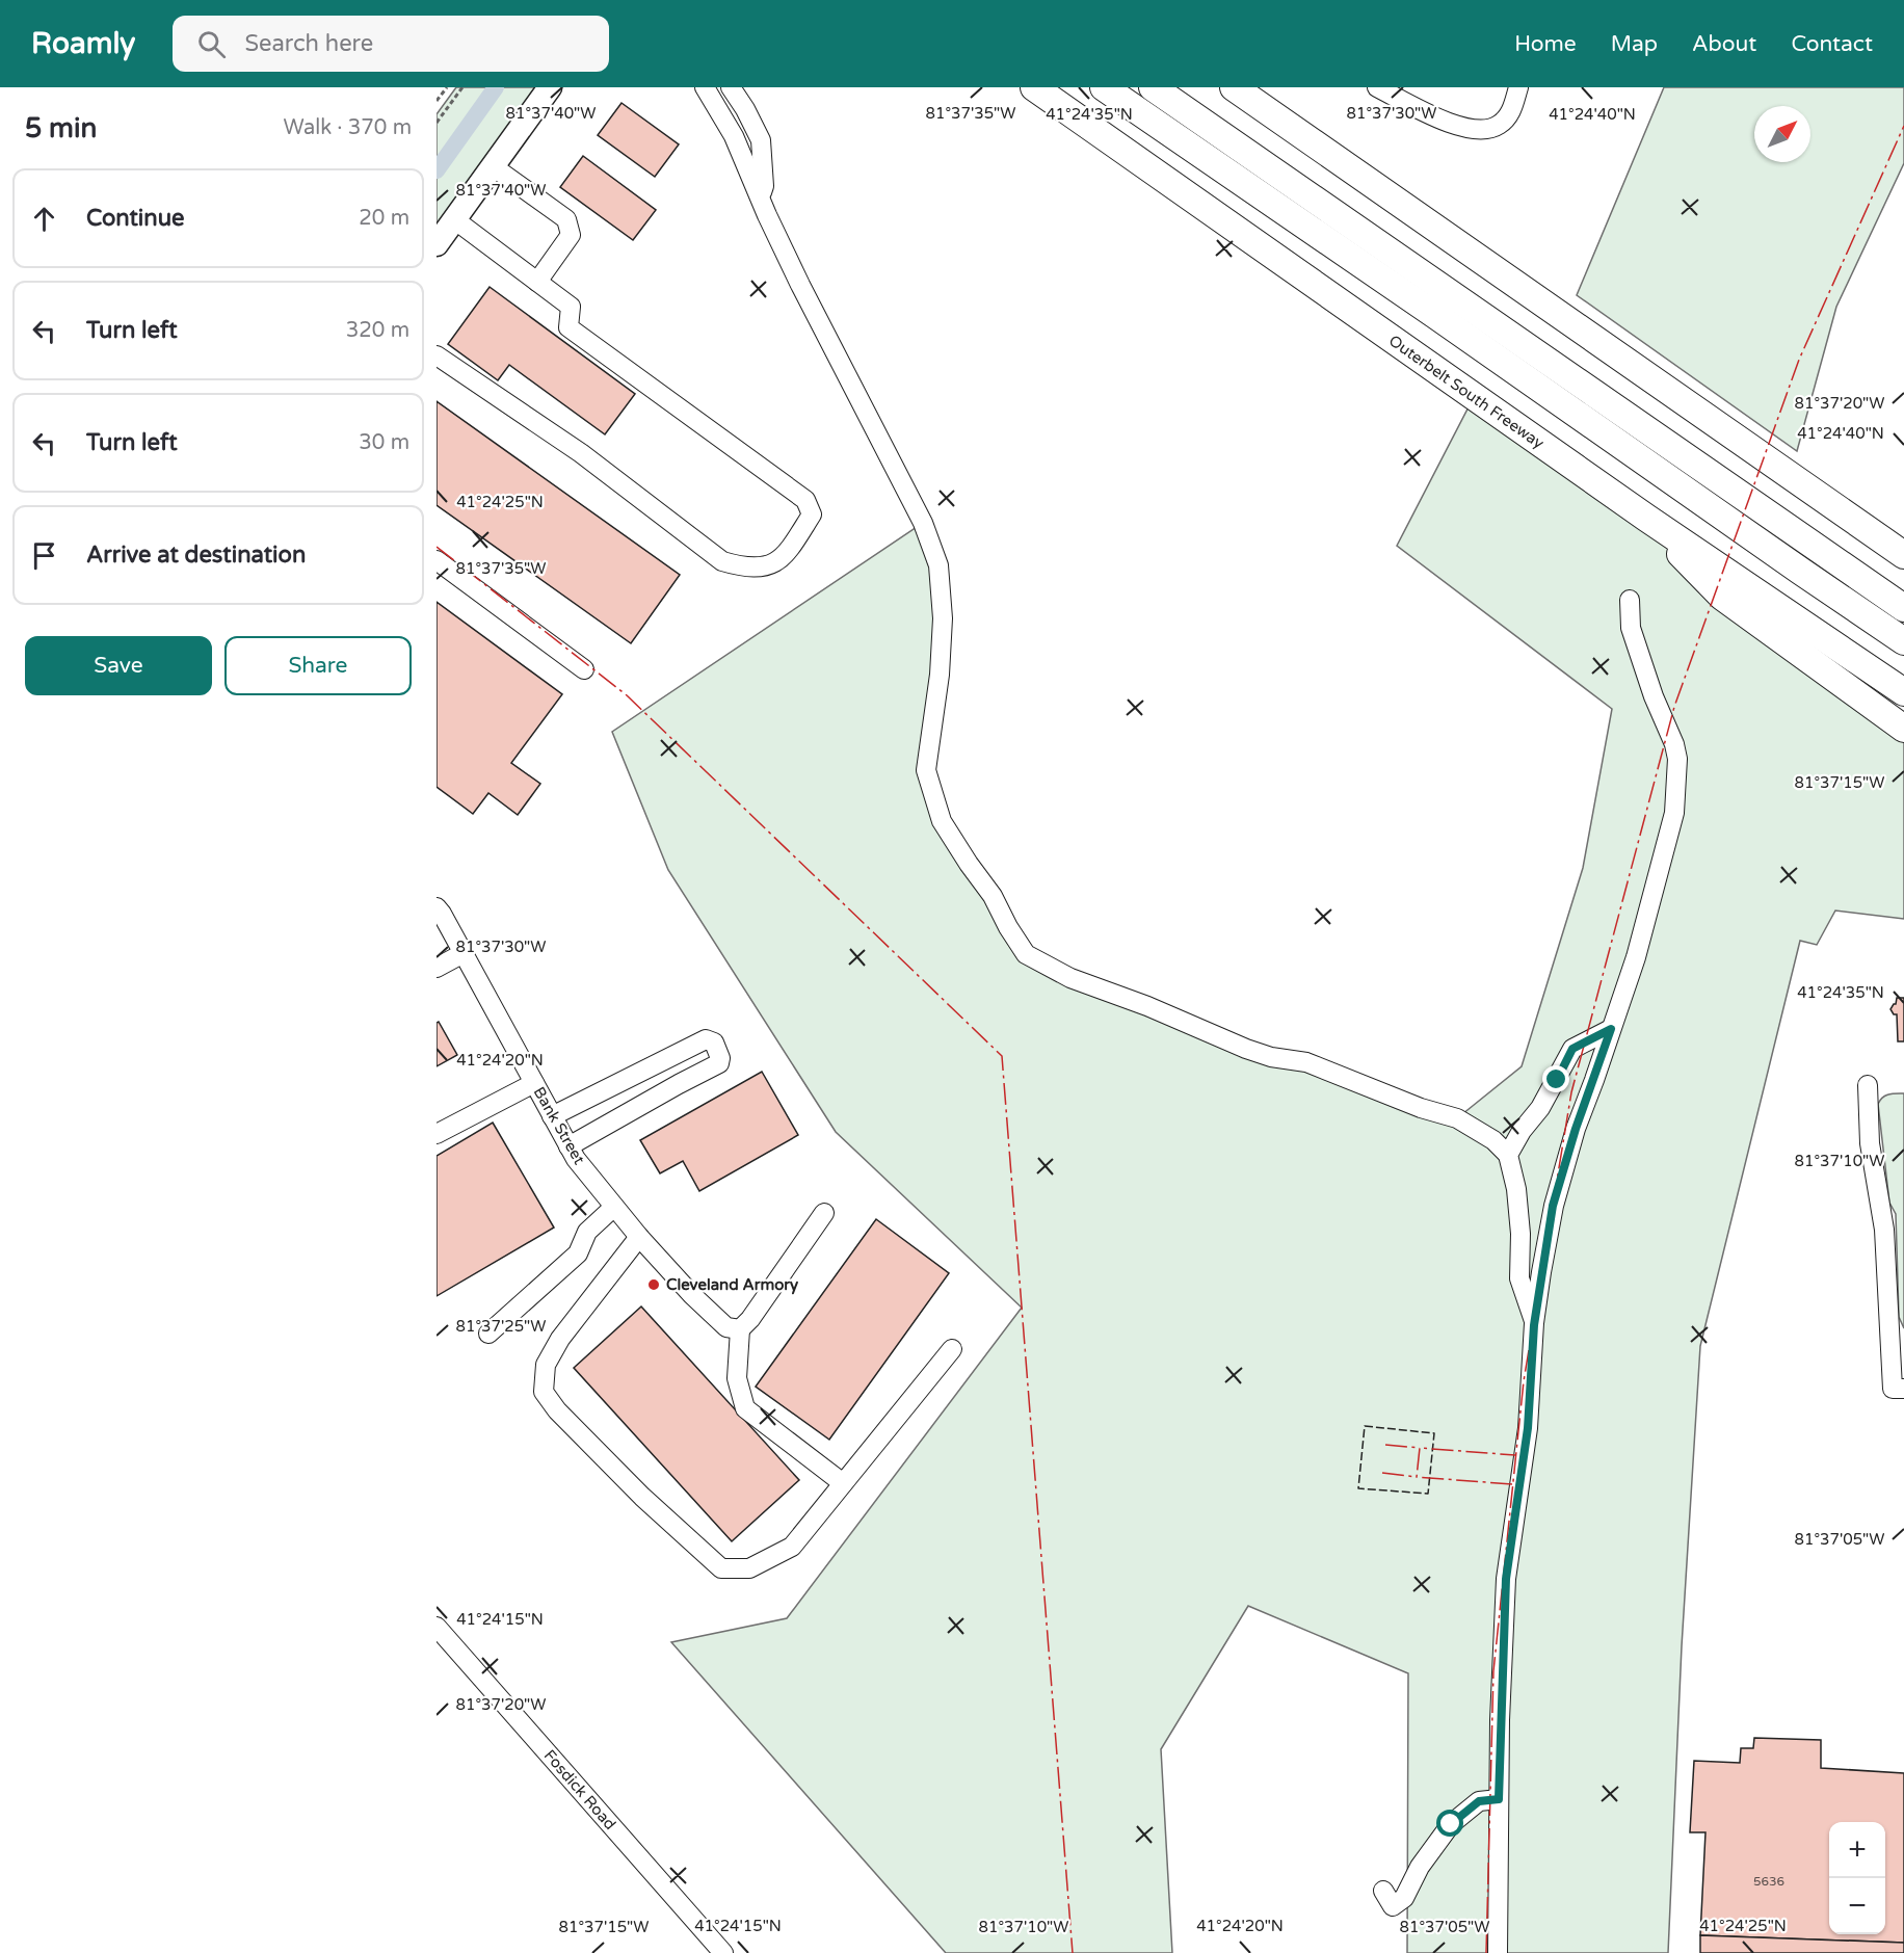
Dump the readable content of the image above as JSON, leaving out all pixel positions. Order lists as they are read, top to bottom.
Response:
{
  "streets": {
    "highway": ["Outerbelt South Freeway"],
    "street": ["Bank Street", "Fosdick Road"]
  },
  "places": ["Cleveland Armory"],
  "house_numbers": ["5636"],
  "north": "top right",
  "page": {
    "header": "Roamly",
    "search": "Search here",
    "nav": [
      "Home",
      "Map",
      "About",
      "Contact"
    ],
    "heading": ["5 min", "Walk · 370 m"],
    "list": [
      ["Continue", "20 m"],
      ["Turn left", "320 m"],
      ["Turn left", "30 m"],
      "Arrive at destination"
    ],
    "buttons": ["Save", "Share"],
    "map_buttons": ["+", "−"]
  },
  "coordinates": [
    "81°37'35\"W",
    "81°37'40\"W",
    "81°37'30\"W",
    "41°24'35\"N",
    "41°24'40\"N",
    "81°37'20\"W",
    "41°24'25\"N",
    "81°37'15\"W",
    "41°24'20\"N",
    "81°37'10\"W",
    "81°37'25\"W",
    "81°37'05\"W",
    "41°24'15\"N"
  ]
}
